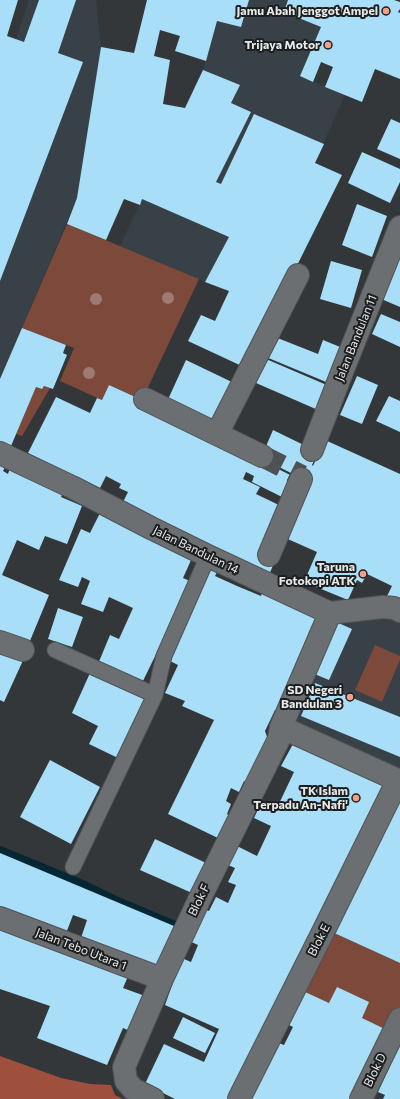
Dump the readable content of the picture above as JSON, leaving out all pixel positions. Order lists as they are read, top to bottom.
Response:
{
  "streets": {
    "street": [
      "Jalan Bandulan 11",
      "Jalan Bandulan 14",
      "Blok F",
      "Blok E",
      "Jalan Tebo Utara 1",
      "Blok D"
    ]
  },
  "crossings": [
    ["Jalan Bandulan 14", "Blok F"],
    ["Blok F", "Jalan Tebo Utara 1"]
  ],
  "places": [
    "Jamu Abah Jenggot Ampel",
    "Trijaya Motor",
    "Taruna Fotokopi ATK",
    "SD Negeri Bandulan 3",
    "TK Islam Terpadu An-Nafi'"
  ]
}
